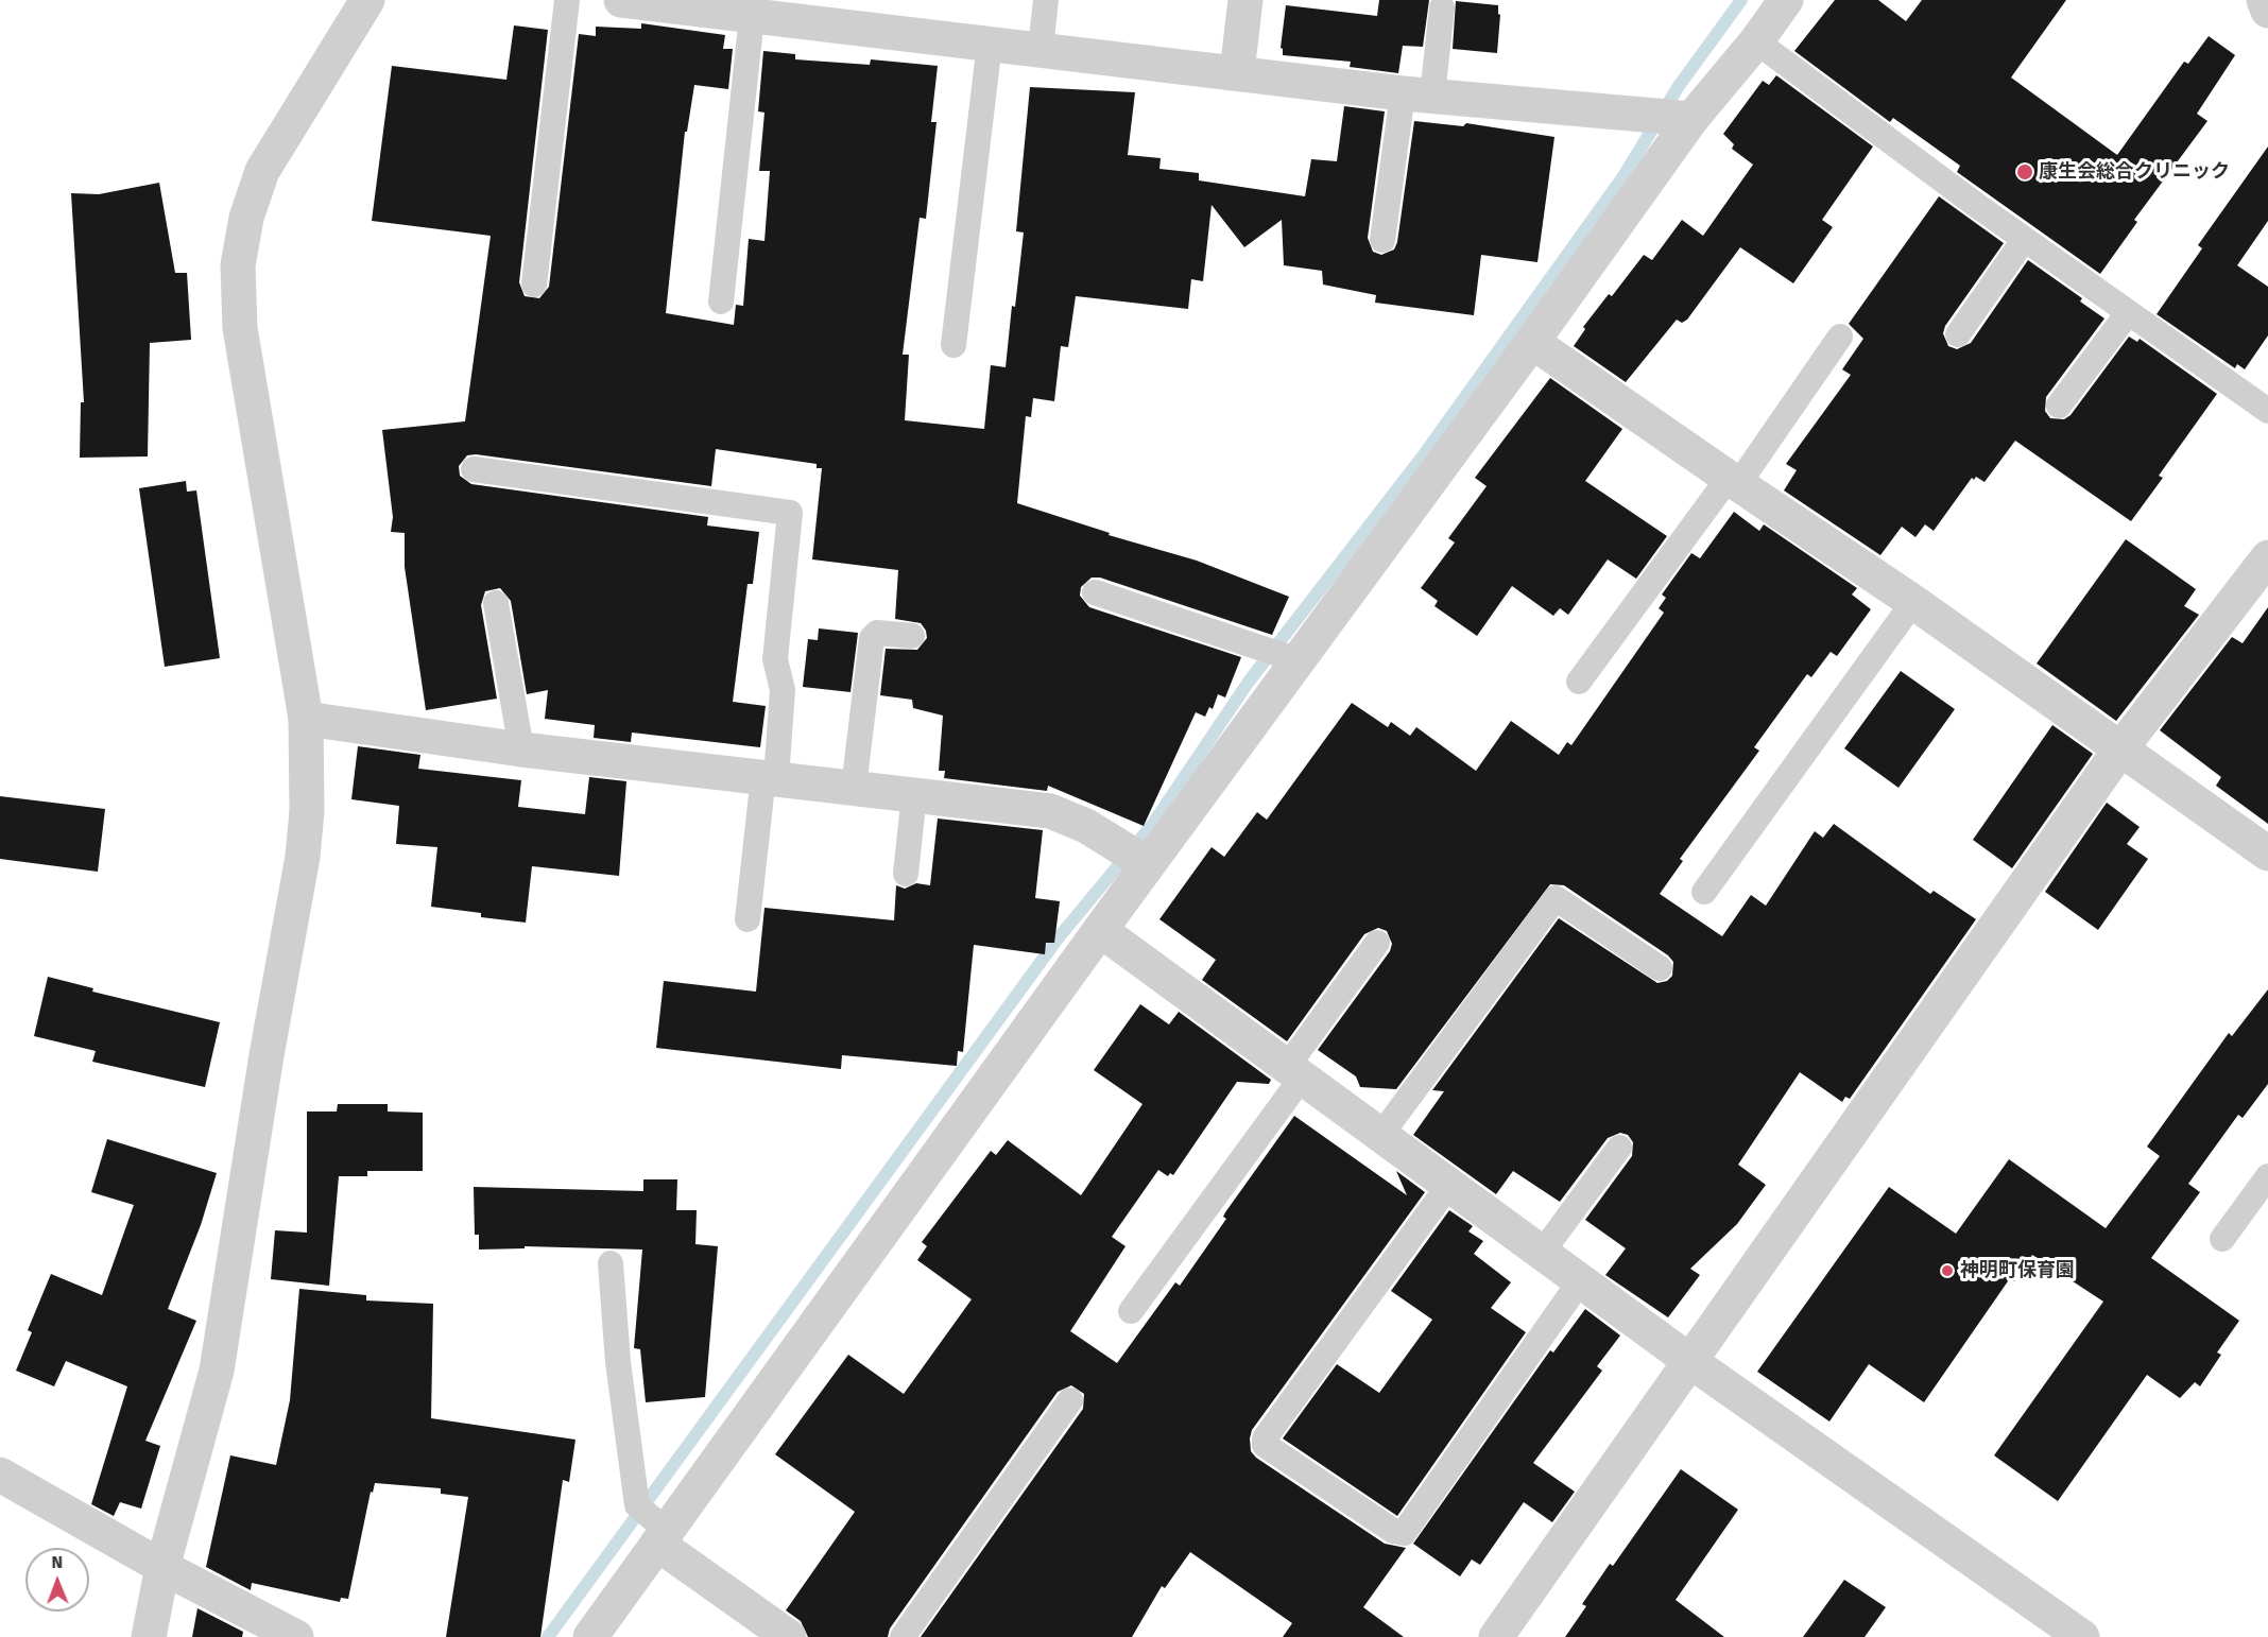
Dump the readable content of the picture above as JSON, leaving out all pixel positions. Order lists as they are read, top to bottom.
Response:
{
  "places": ["康生会総合クリニック", "神明町保育園"],
  "north": "top"
}
